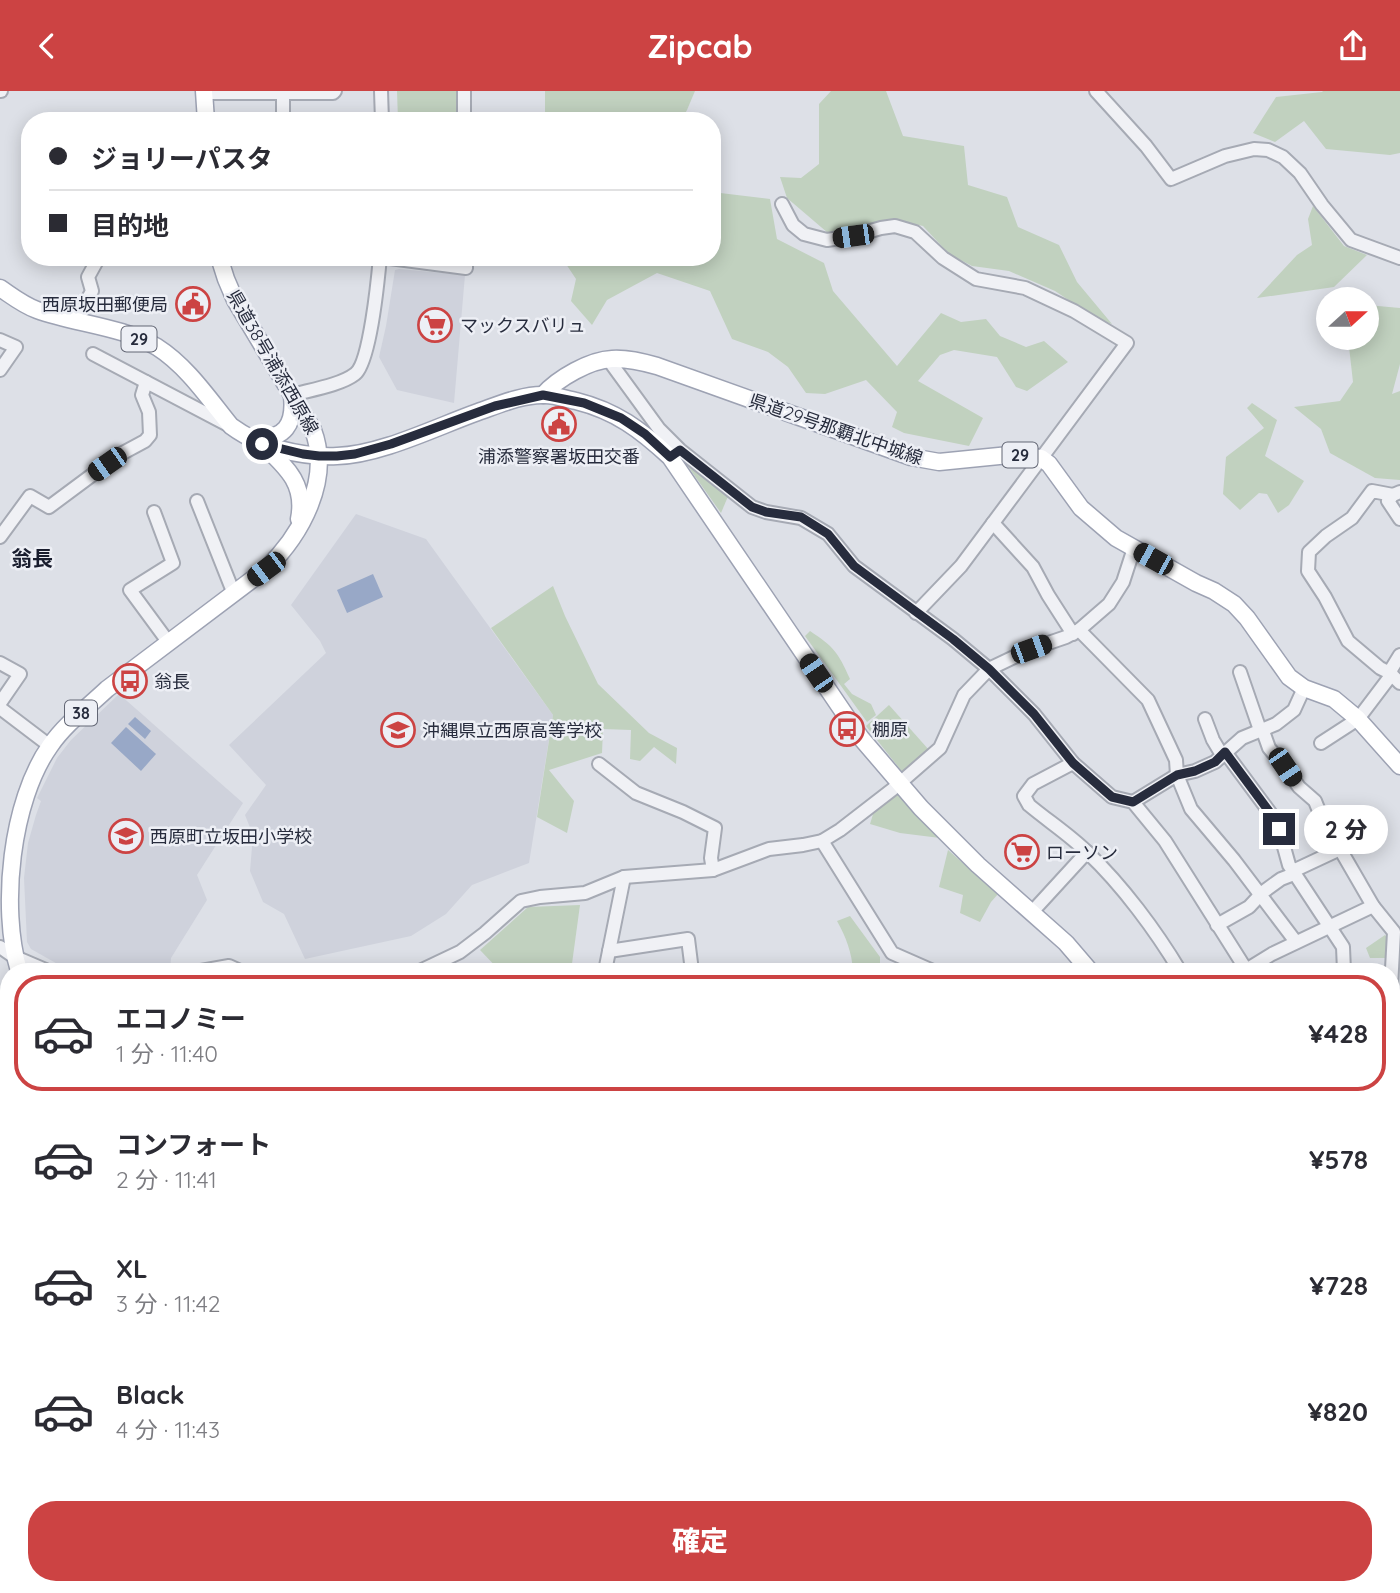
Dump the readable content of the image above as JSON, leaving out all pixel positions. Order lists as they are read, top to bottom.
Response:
{
  "streets": {
    "main road": [
      "29",
      "県道38号浦添西原線",
      "県道29号那覇北中城線",
      "38"
    ]
  },
  "crossings": [
    ["29", "県道29号那覇北中城線"],
    ["県道38号浦添西原線", "県道29号那覇北中城線"]
  ],
  "districts": ["翁長"],
  "places": {
    "public building": ["西原坂田郵便局", "浦添警察署坂田交番"],
    "supermarket": ["マックスバリュ", "ローソン"],
    "bus stop": ["翁長", "棚原"],
    "school or university": ["沖縄県立西原高等学校", "西原町立坂田小学校"]
  },
  "north": "right",
  "page": {
    "header": "Zipcab",
    "banner": ["ジョリーパスタ", "目的地"],
    "bubble": "2 分",
    "list": [
      {
        "name": "エコノミー",
        "note": "1 分 · 11:40",
        "value": "¥428"
      },
      {
        "name": "コンフォート",
        "note": "2 分 · 11:41",
        "value": "¥578"
      },
      {
        "name": "XL",
        "note": "3 分 · 11:42",
        "value": "¥728"
      },
      {
        "name": "Black",
        "note": "4 分 · 11:43",
        "value": "¥820"
      }
    ],
    "buttons": "確定"
  }
}
